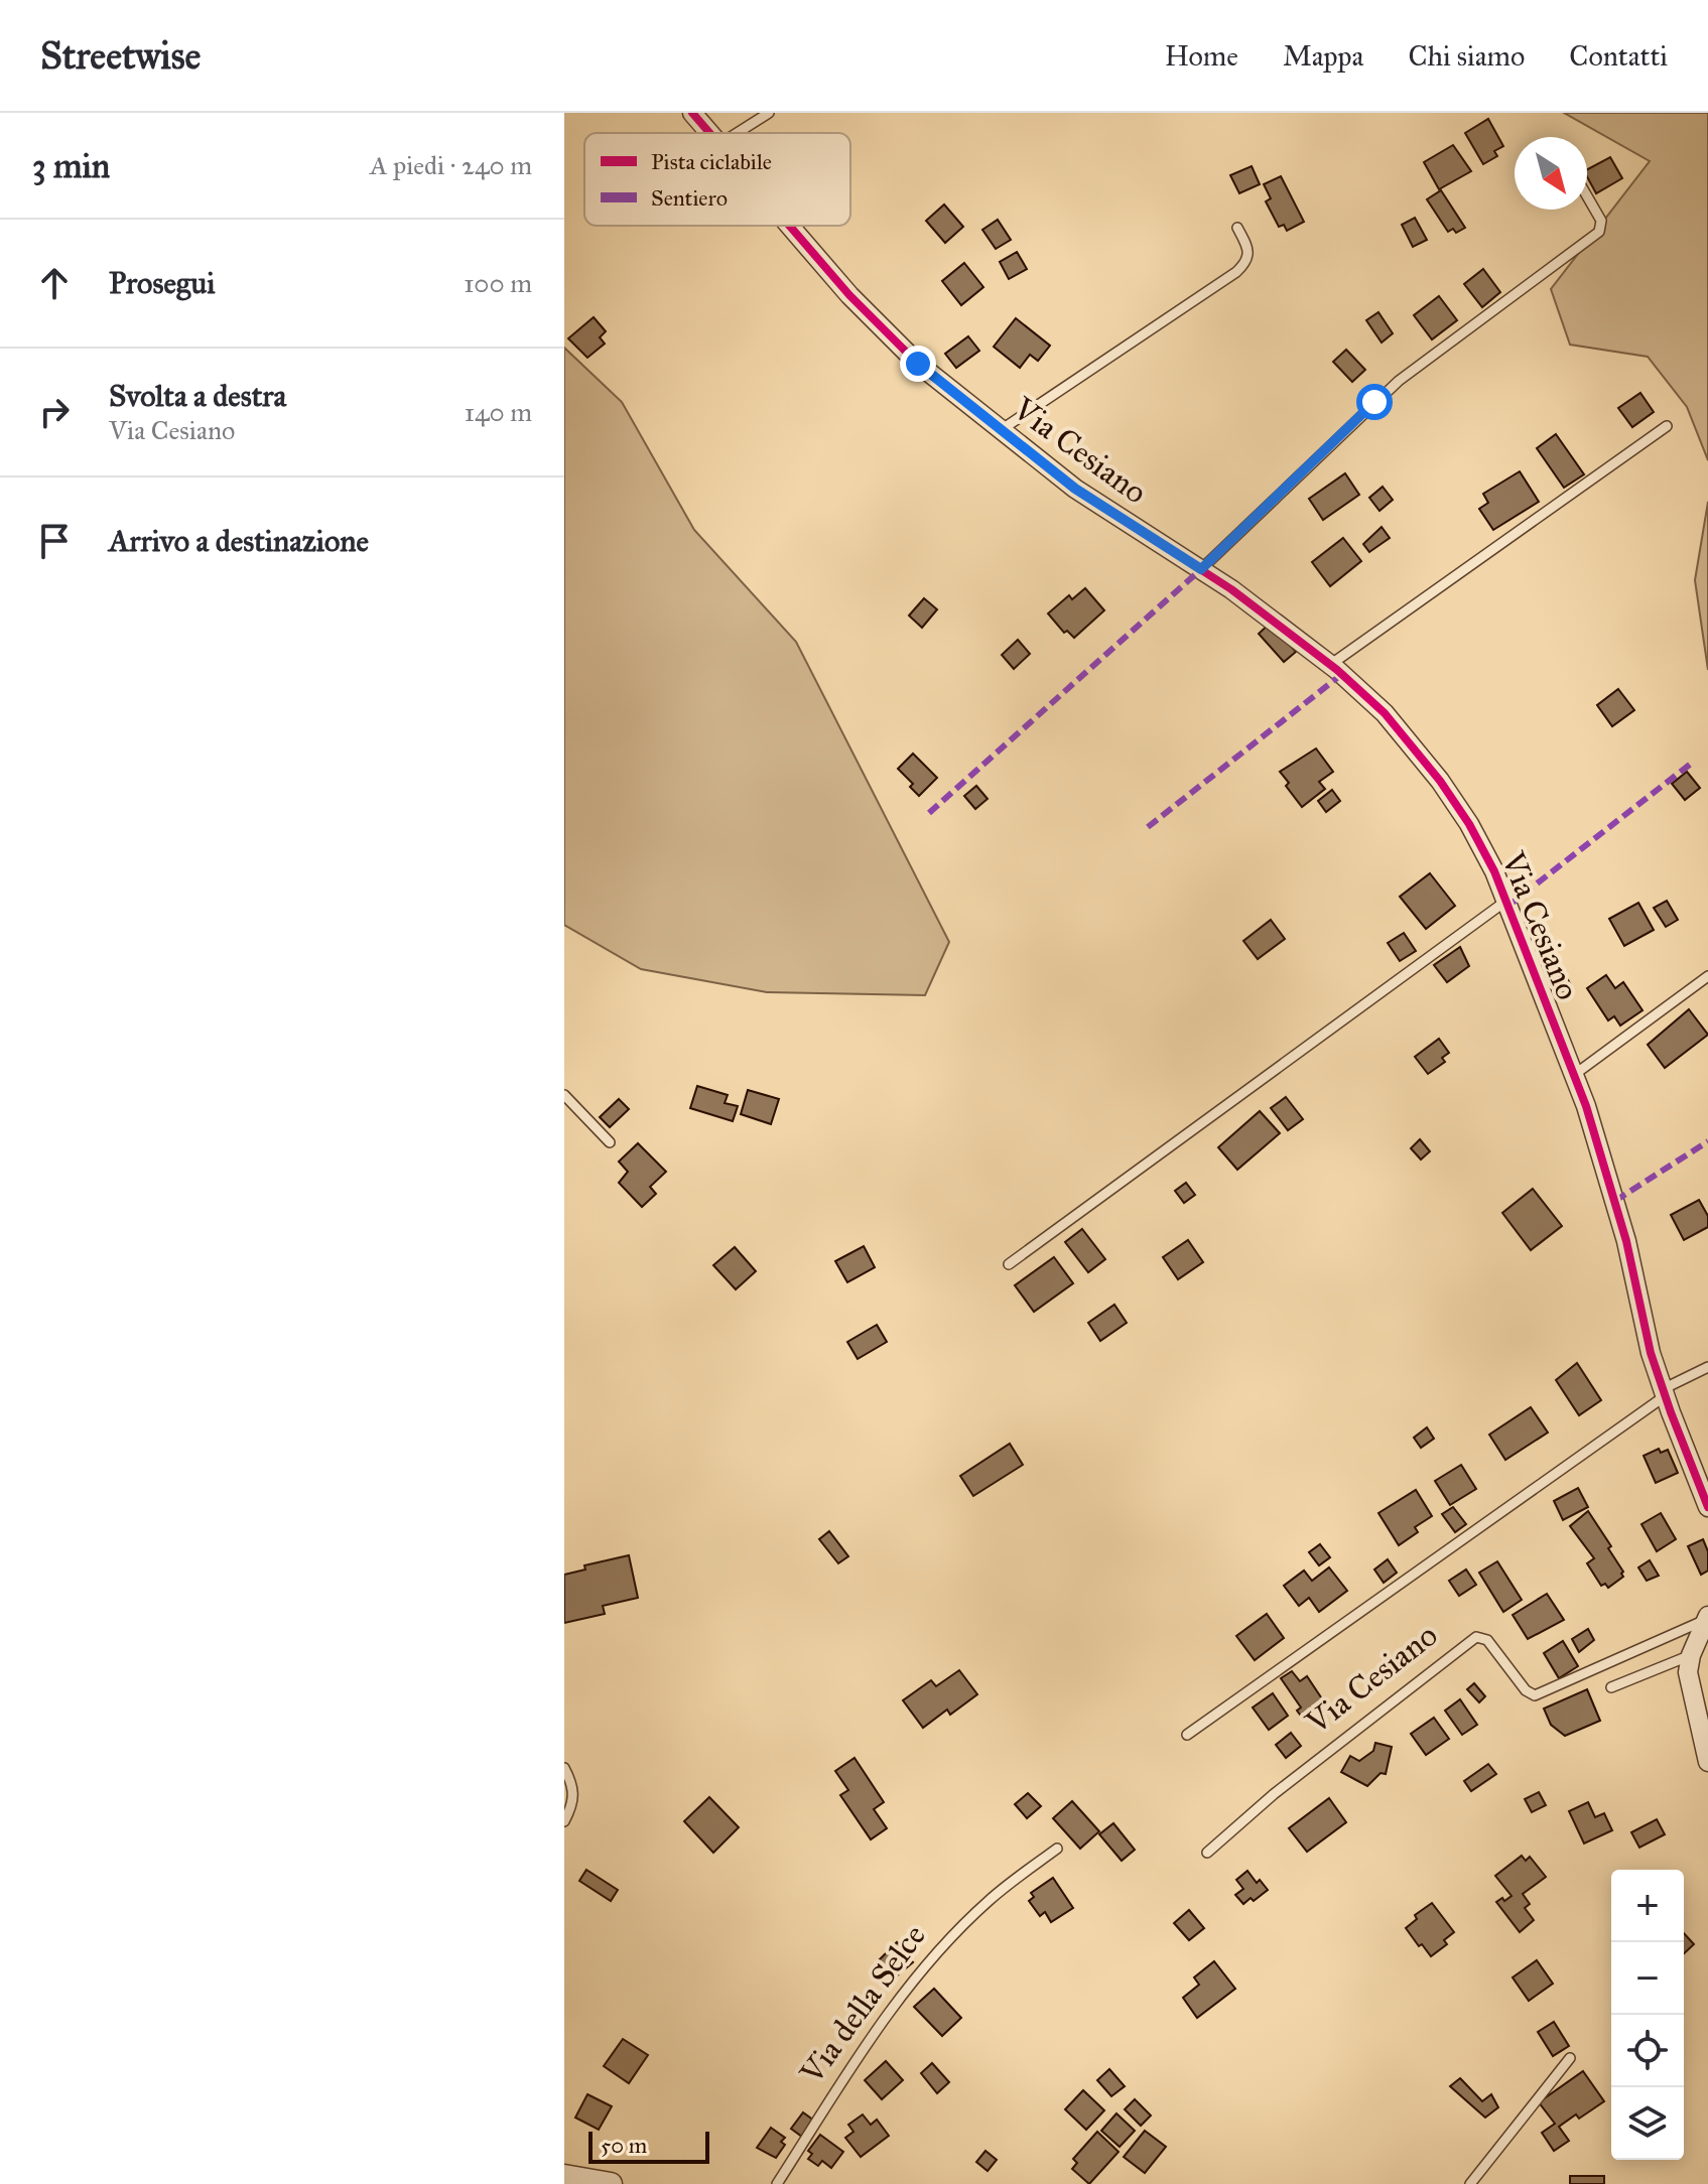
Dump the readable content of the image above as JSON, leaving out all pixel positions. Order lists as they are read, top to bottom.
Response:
{
  "streets": {
    "street": ["Via Cesiano"],
    "lane": ["Via della Selce"]
  },
  "legend": ["Pista ciclabile", "Sentiero"],
  "scale_bar": "50 m",
  "north": "bottom right",
  "page": {
    "header": "Streetwise",
    "nav": [
      "Home",
      "Mappa",
      "Chi siamo",
      "Contatti"
    ],
    "heading": ["3 min", "A piedi · 240 m"],
    "list": [
      ["Prosegui", "100 m"],
      ["Svolta a destra", "Via Cesiano", "140 m"],
      "Arrivo a destinazione"
    ],
    "map_buttons": ["+", "−"],
    "scale": "50 m"
  }
}
